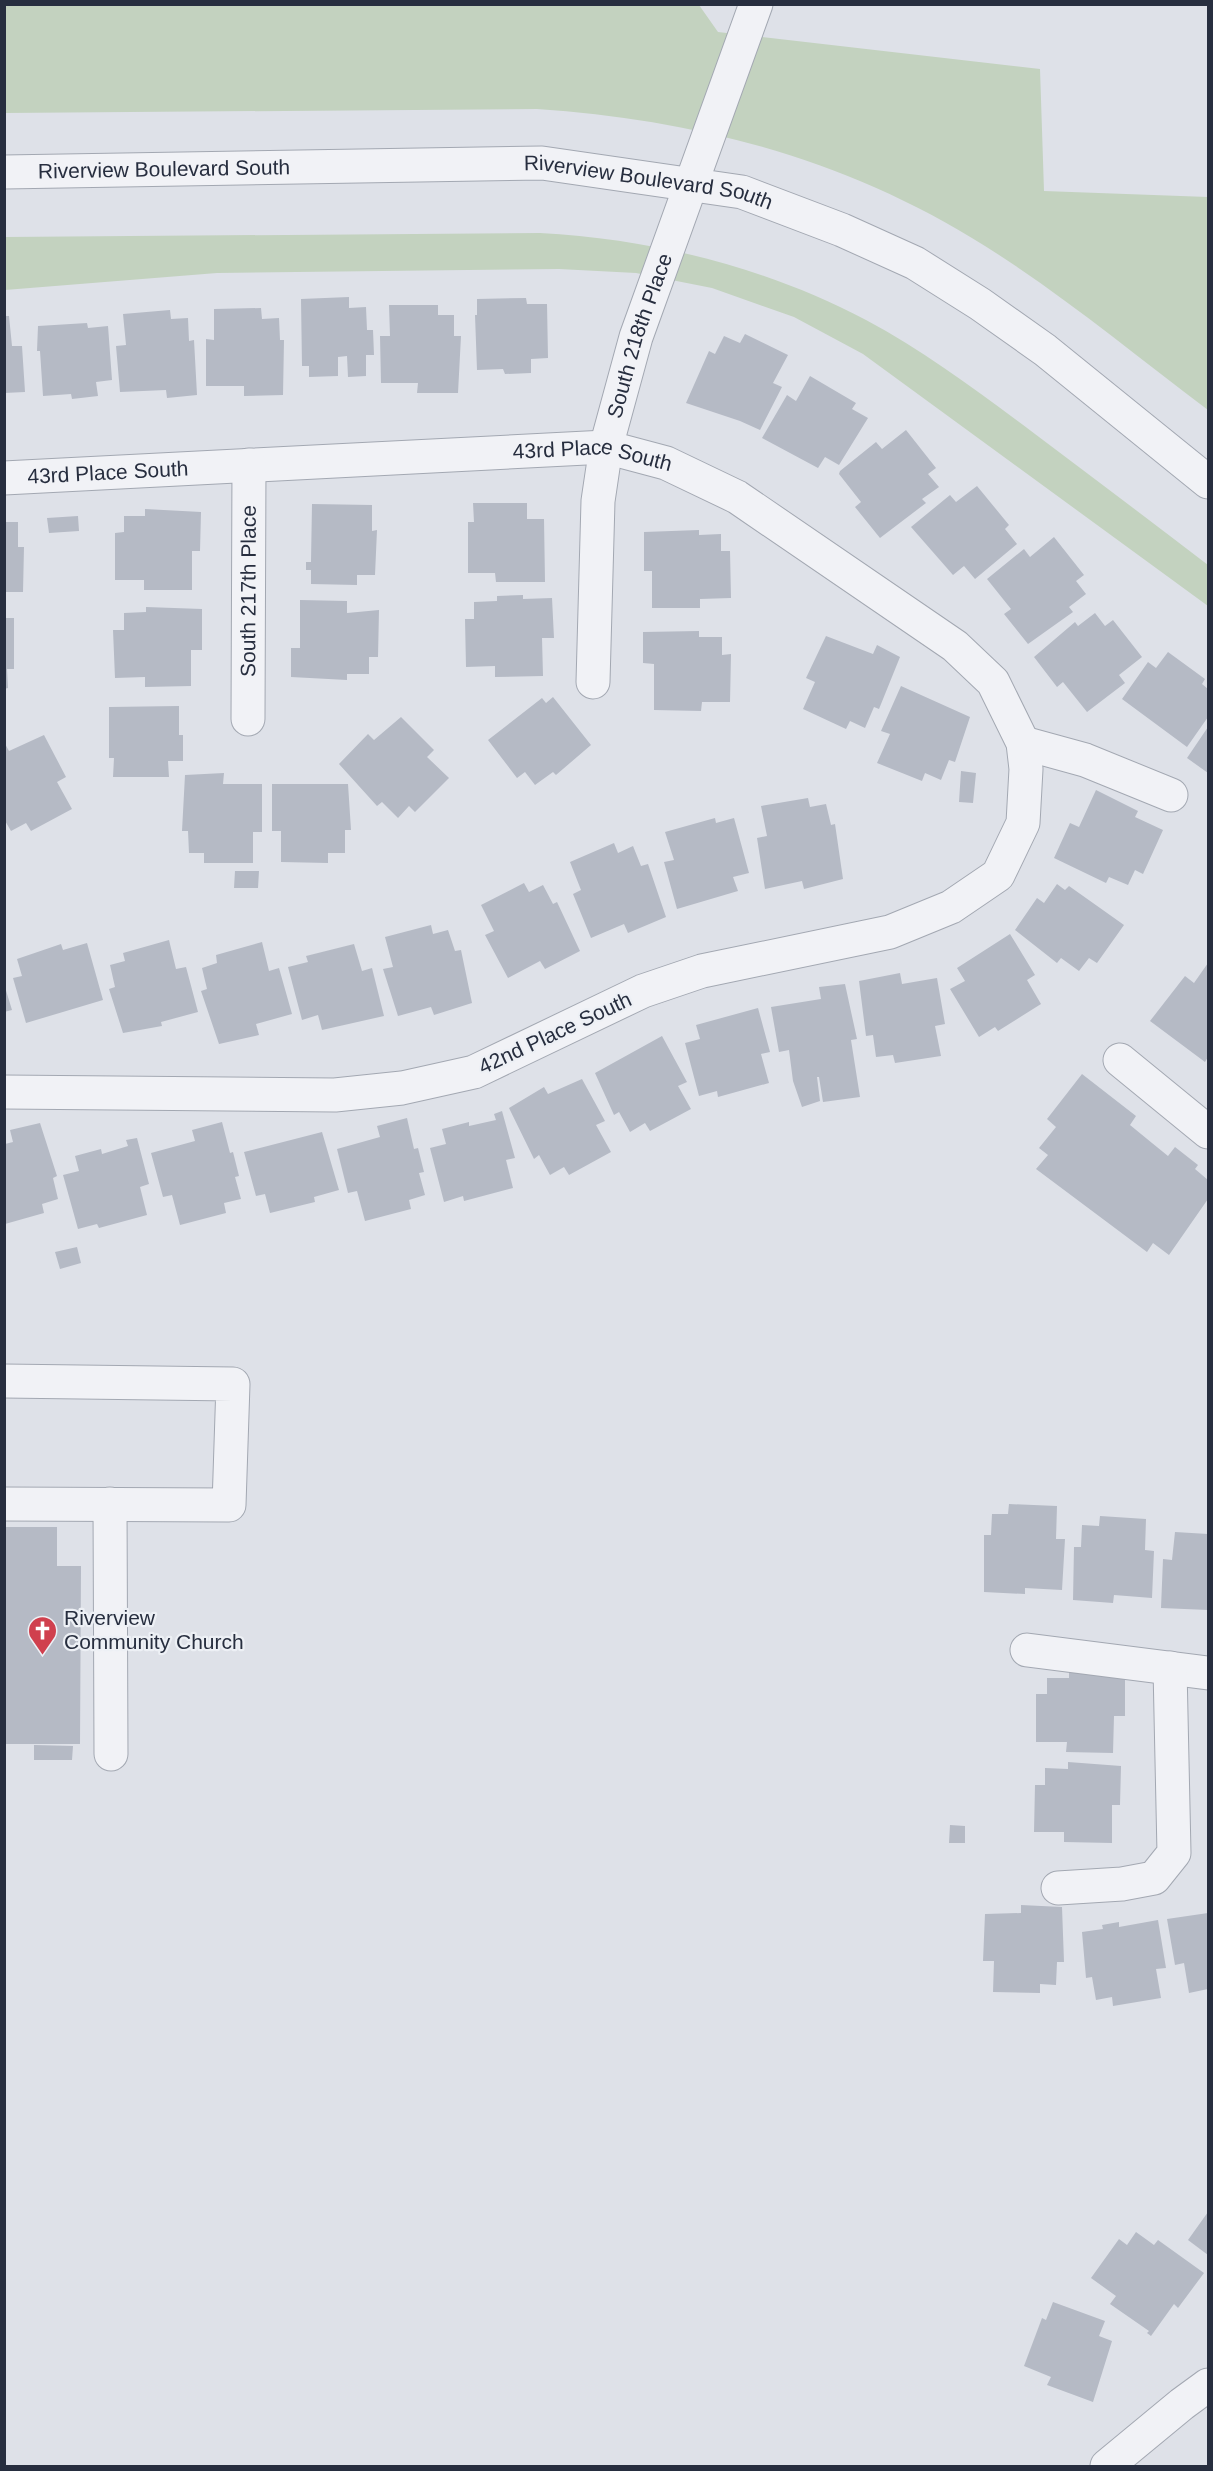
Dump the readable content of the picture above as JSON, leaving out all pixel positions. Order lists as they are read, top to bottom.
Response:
{
  "streets": {
    "street": [
      "Riverview Boulevard South",
      "South 218th Place",
      "43rd Place South",
      "South 217th Place",
      "42nd Place South"
    ]
  },
  "crossings": [
    ["Riverview Boulevard South", "South 218th Place"],
    ["South 218th Place", "43rd Place South"],
    ["43rd Place South", "South 217th Place"],
    ["43rd Place South", "42nd Place South"]
  ],
  "places": {
    "church": ["Riverview Community Church"]
  }
}
